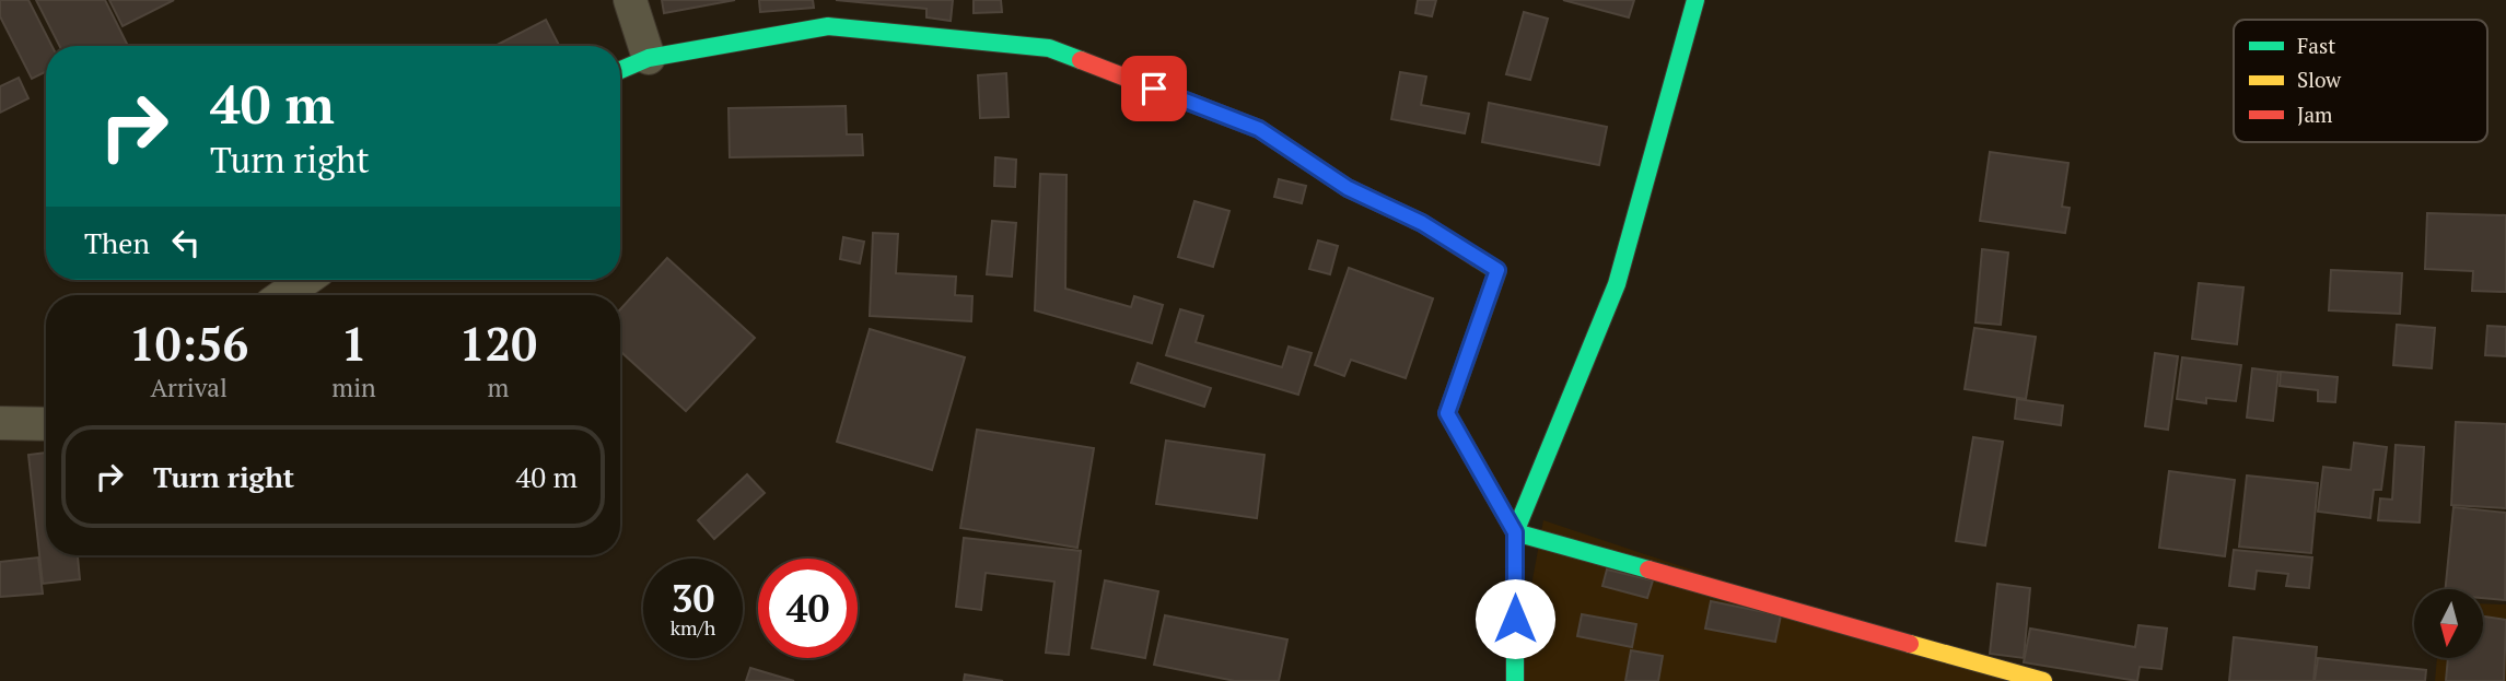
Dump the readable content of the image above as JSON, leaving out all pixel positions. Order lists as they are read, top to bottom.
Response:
{
  "legend": ["Fast", "Slow", "Jam"],
  "north": "bottom",
  "page": {
    "turn": ["40 m", "Turn right"],
    "then": "Then",
    "eta": [
      "10:56",
      "Arrival",
      "1",
      "min",
      "120",
      "m"
    ],
    "list": [
      {
        "name": "Turn right",
        "value": "40 m"
      }
    ],
    "speed": "30 km/h",
    "limit": "40"
  }
}
